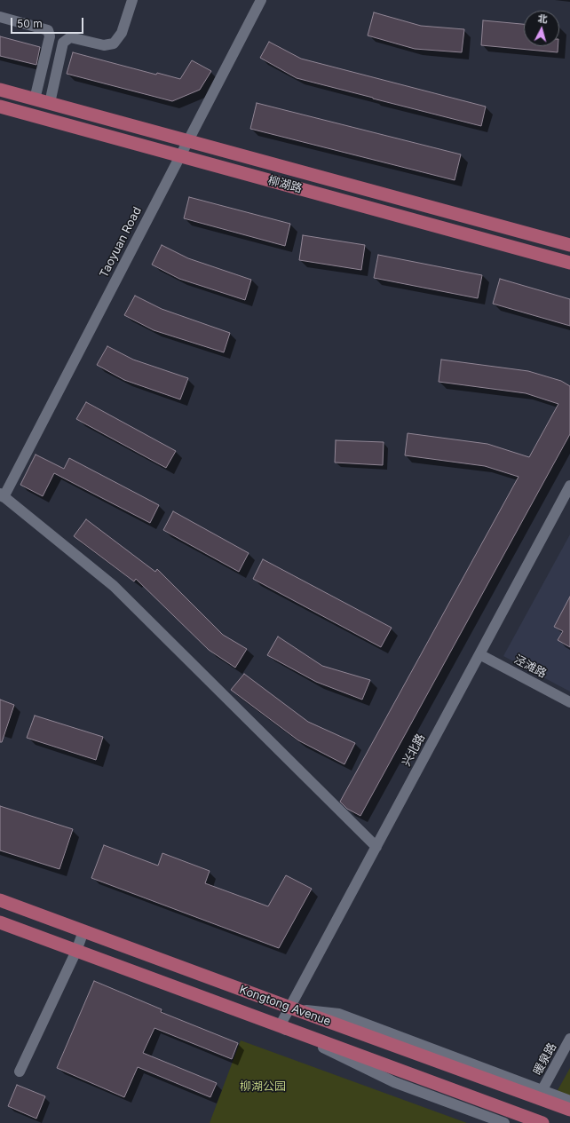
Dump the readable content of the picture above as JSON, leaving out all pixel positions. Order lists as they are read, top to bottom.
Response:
{
  "streets": {
    "main road": ["柳湖路", "Kongtong Avenue"],
    "street": [
      "Taoyuan Road",
      "泾滩路",
      "兴北路",
      "暖泉路"
    ]
  },
  "crossings": [
    ["柳湖路", "Taoyuan Road"],
    ["泾滩路", "兴北路"],
    ["兴北路", "Kongtong Avenue"]
  ],
  "parks": ["柳湖公园"],
  "scale_bar": "50 m",
  "north": "top"
}
